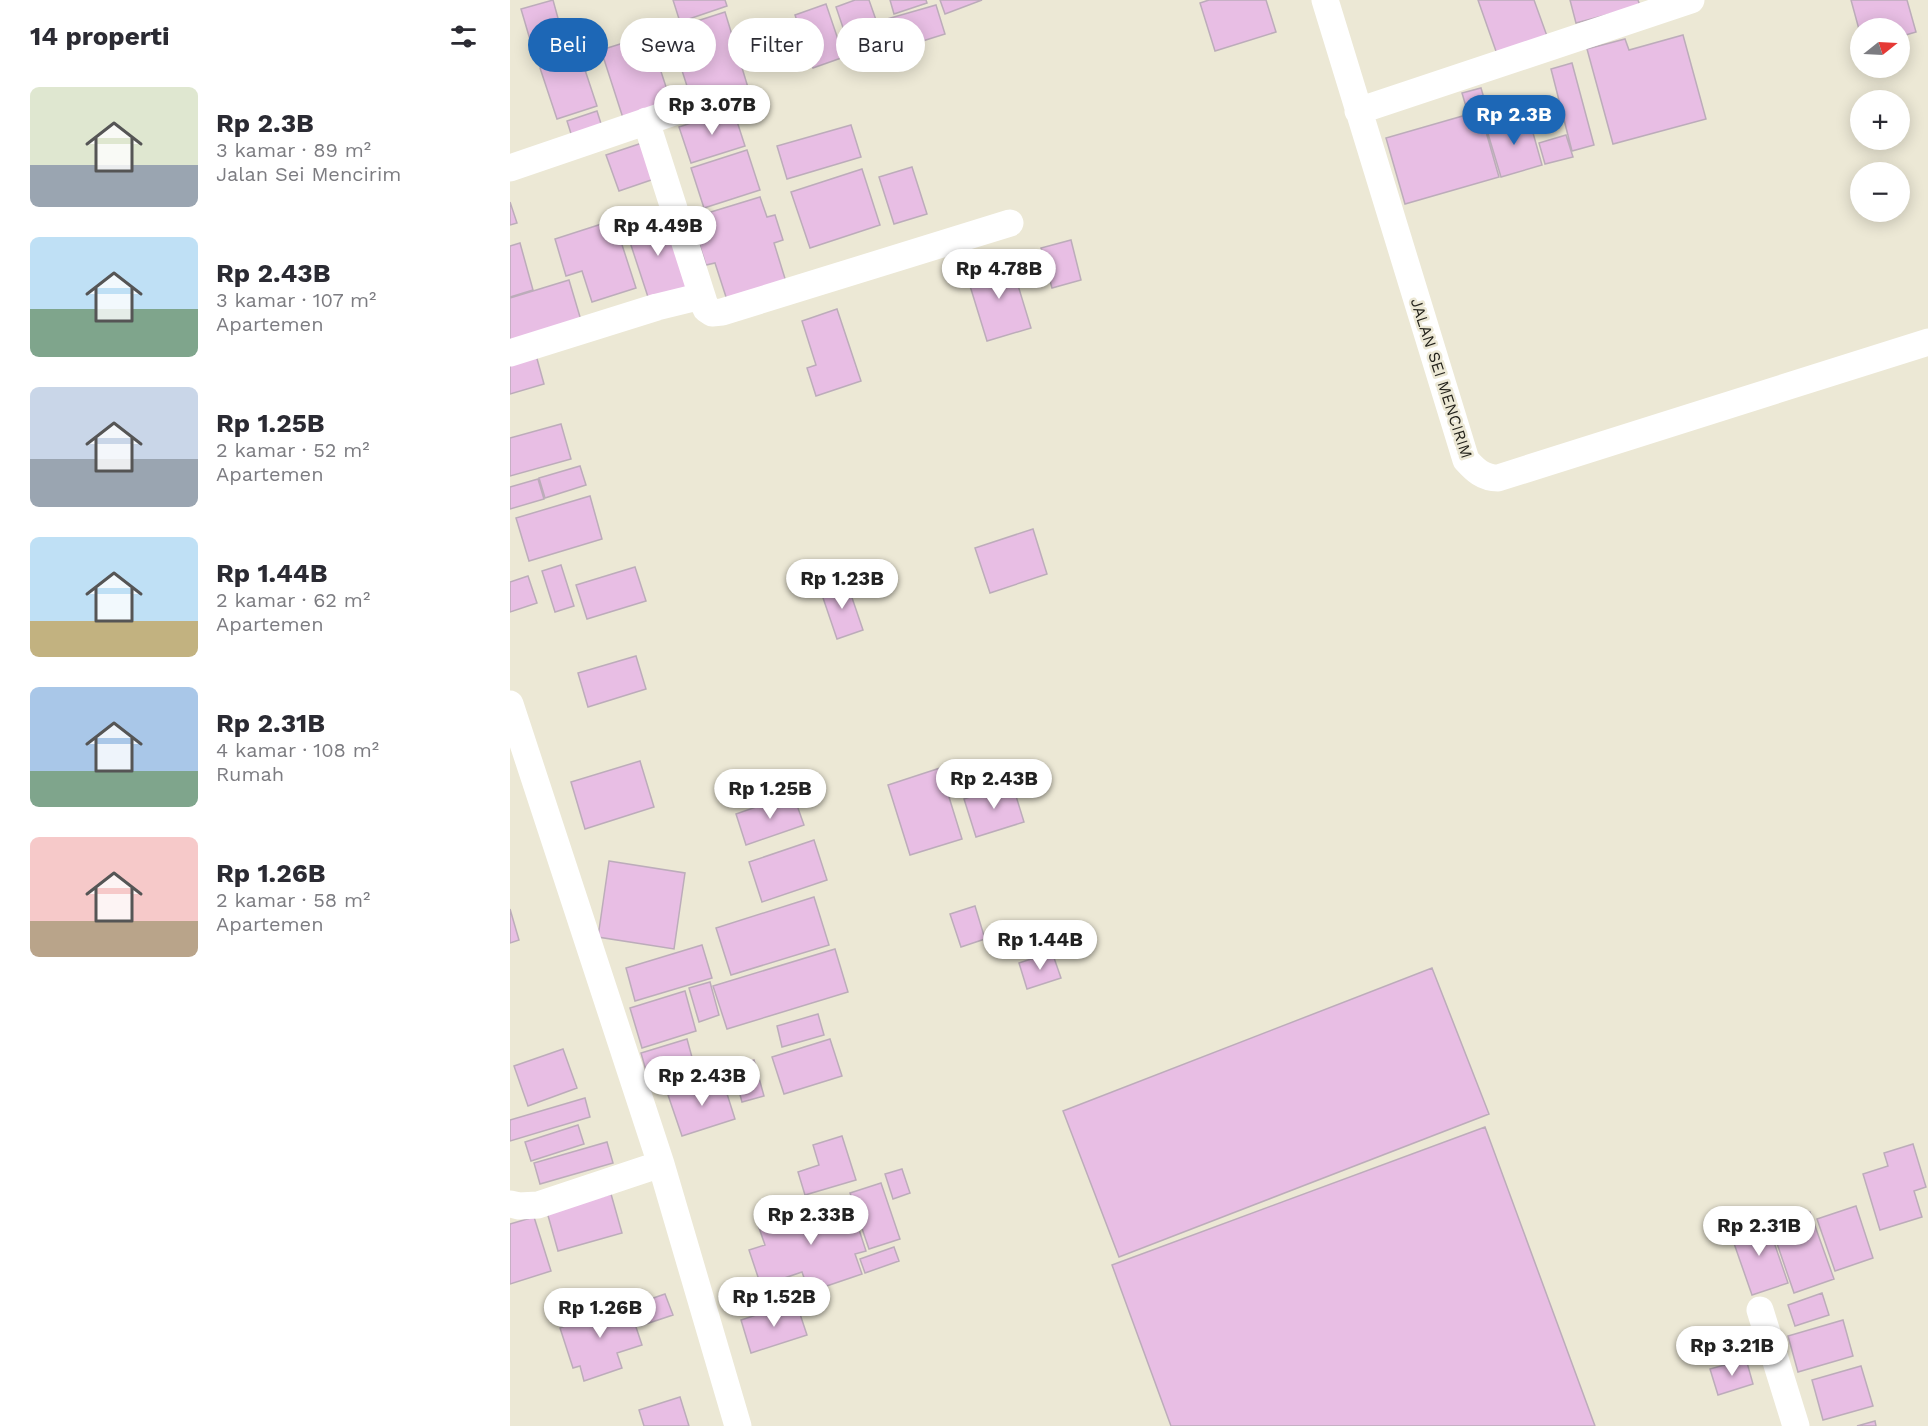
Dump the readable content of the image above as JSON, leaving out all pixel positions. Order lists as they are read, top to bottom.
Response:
{
  "streets": {
    "street": ["JALAN SEI MENCIRIM"]
  },
  "north": "right",
  "page": {
    "heading": "14 properti",
    "map_buttons": ["+", "−"],
    "chip": [
      "Beli",
      "Sewa",
      "Filter",
      "Baru"
    ],
    "list": [
      {
        "name": "Rp 2.3B",
        "note": "3 kamar · 89 m² · Jalan Sei Mencirim"
      },
      {
        "name": "Rp 2.43B",
        "note": "3 kamar · 107 m² · Apartemen"
      },
      {
        "name": "Rp 1.25B",
        "note": "2 kamar · 52 m² · Apartemen"
      },
      {
        "name": "Rp 1.44B",
        "note": "2 kamar · 62 m² · Apartemen"
      },
      {
        "name": "Rp 2.31B",
        "note": "4 kamar · 108 m² · Rumah"
      },
      {
        "name": "Rp 1.26B",
        "note": "2 kamar · 58 m² · Apartemen"
      }
    ],
    "price": [
      "Rp 3.07B",
      "Rp 2.3B",
      "Rp 4.49B",
      "Rp 4.78B",
      "Rp 1.23B",
      "Rp 2.43B",
      "Rp 1.25B",
      "Rp 1.44B",
      "Rp 2.43B",
      "Rp 2.33B",
      "Rp 2.31B",
      "Rp 1.52B",
      "Rp 1.26B",
      "Rp 3.21B"
    ]
  }
}
